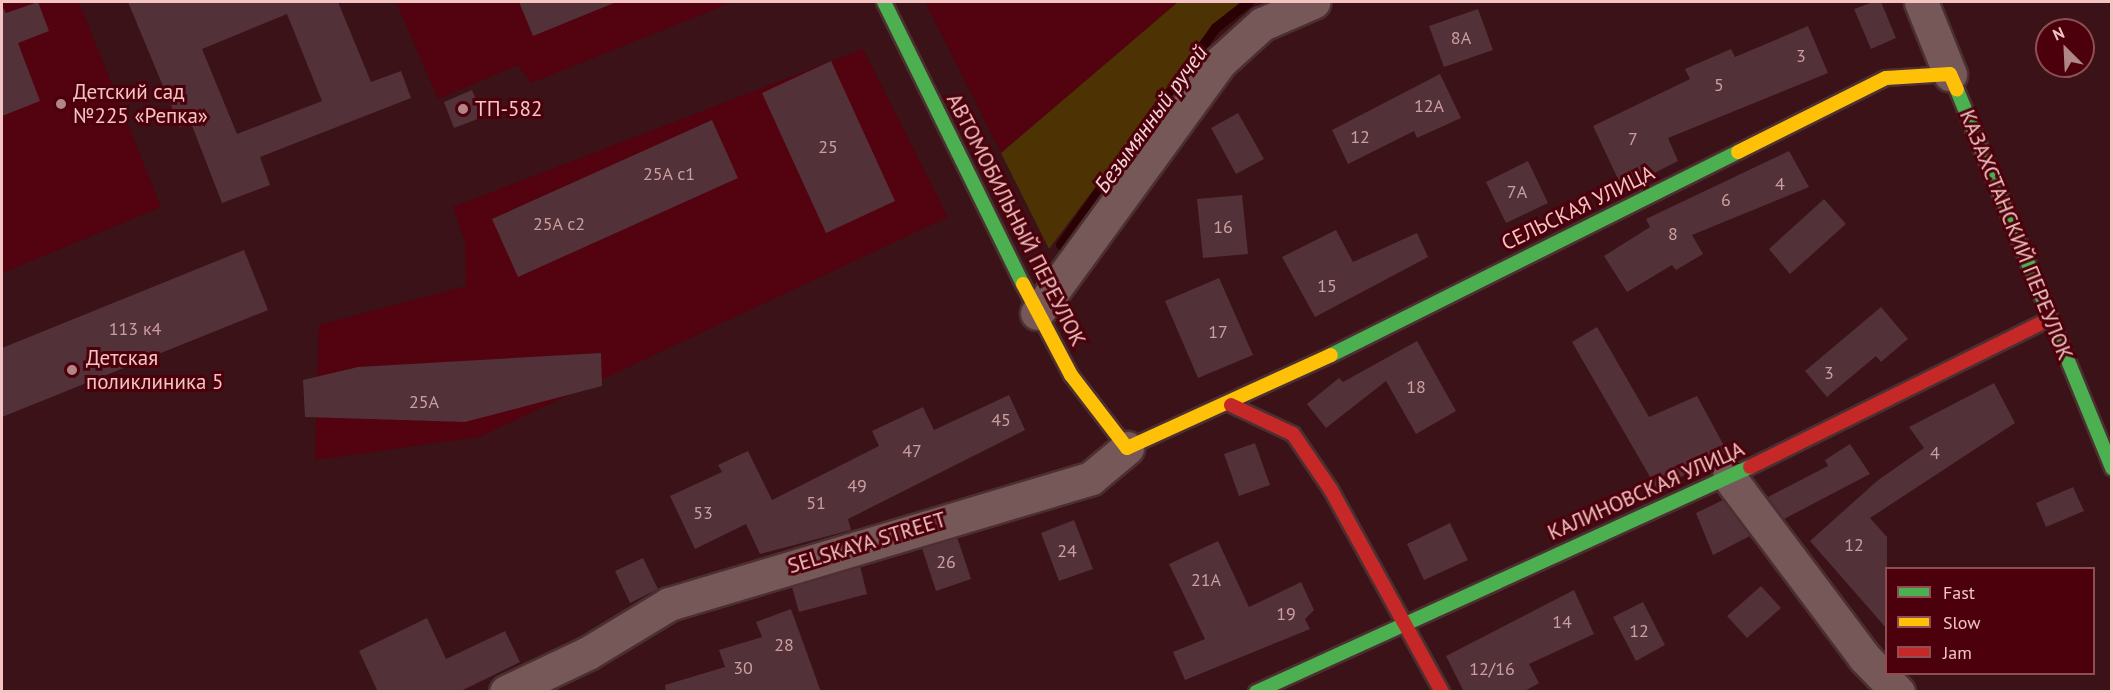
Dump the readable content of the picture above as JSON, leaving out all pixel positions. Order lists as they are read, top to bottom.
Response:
{
  "streets": {
    "street": [
      "СЕЛЬСКАЯ УЛИЦА",
      "АВТОМОБИЛЬНЫЙ ПЕРЕУЛОК",
      "КАЗАХСТАНСКИЙ ПЕРЕУЛОК",
      "КАЛИНОВСКАЯ УЛИЦА",
      "SELSKAYA STREET"
    ]
  },
  "crossings": [
    ["СЕЛЬСКАЯ УЛИЦА", "КАЗАХСТАНСКИЙ ПЕРЕУЛОК"],
    ["СЕЛЬСКАЯ УЛИЦА", "SELSKAYA STREET"],
    ["АВТОМОБИЛЬНЫЙ ПЕРЕУЛОК", "SELSKAYA STREET"],
    ["КАЗАХСТАНСКИЙ ПЕРЕУЛОК", "КАЛИНОВСКАЯ УЛИЦА"]
  ],
  "water": ["Безымянный ручей"],
  "places": ["Детский сад №225 «Репка»", "ТП-582", "Детская поликлиника 5"],
  "house_numbers": [
    "8А",
    "3",
    "5",
    "12А",
    "12",
    "7",
    "25",
    "25А с1",
    "4",
    "7А",
    "6",
    "25А с2",
    "16",
    "8",
    "15",
    "113 к4",
    "17",
    "3",
    "18",
    "25А",
    "45",
    "47",
    "4",
    "49",
    "51",
    "53",
    "12",
    "24",
    "26",
    "21А",
    "19",
    "14",
    "12",
    "28",
    "30",
    "12/16"
  ],
  "legend": ["Fast", "Slow", "Jam"],
  "north": "top left"
}
